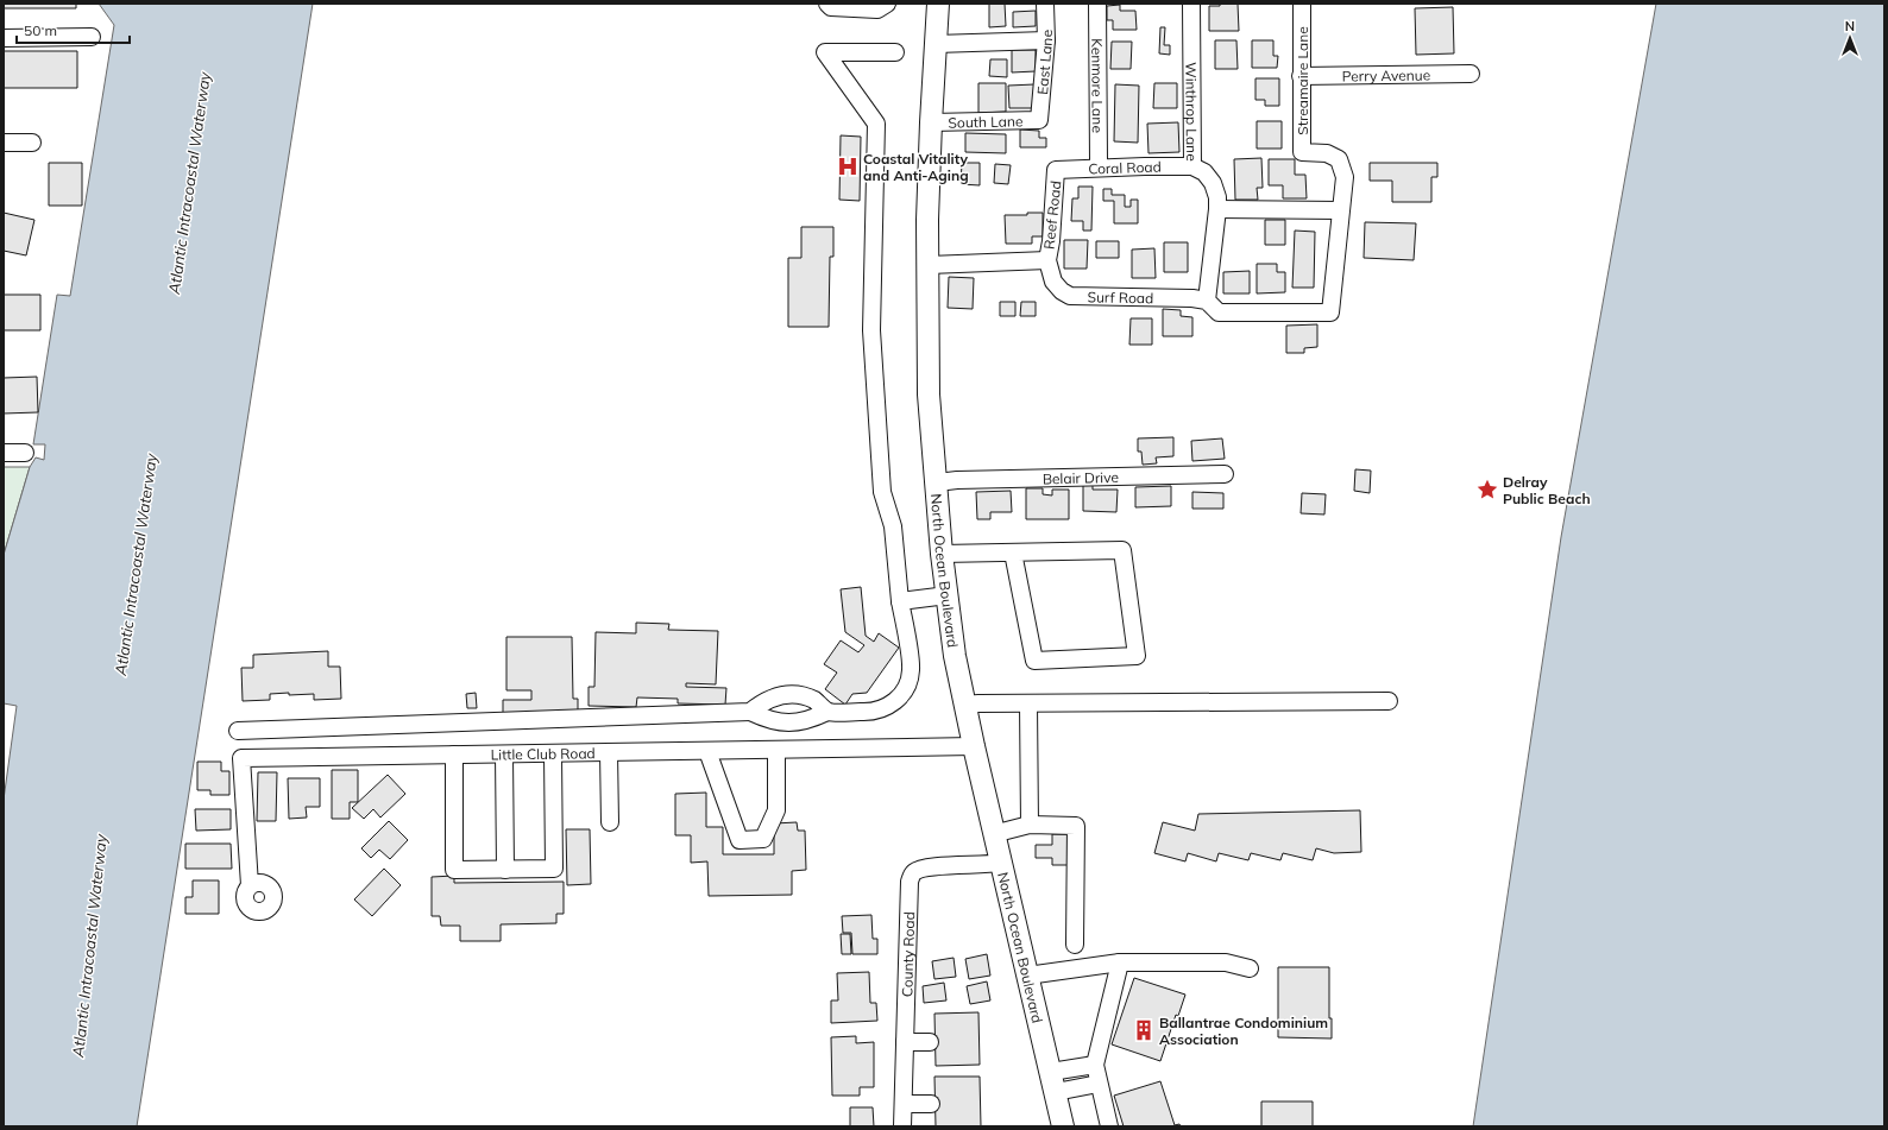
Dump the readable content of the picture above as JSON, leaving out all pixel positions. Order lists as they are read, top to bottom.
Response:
{
  "streets": {
    "main road": ["North Ocean Boulevard"],
    "street": [
      "East Lane",
      "Perry Avenue",
      "Streamaire Lane",
      "Kenmore Lane",
      "Winthrop Lane",
      "South Lane",
      "Coral Road",
      "Reef Road",
      "Surf Road",
      "Belair Drive",
      "Little Club Road",
      "County Road"
    ]
  },
  "crossings": [
    ["East Lane", "South Lane"],
    ["Perry Avenue", "Streamaire Lane"],
    ["Streamaire Lane", "Surf Road"],
    ["Kenmore Lane", "Coral Road"],
    ["Winthrop Lane", "Coral Road"],
    ["Winthrop Lane", "Surf Road"],
    ["South Lane", "North Ocean Boulevard"],
    ["Coral Road", "Reef Road"],
    ["Reef Road", "Surf Road"],
    ["Belair Drive", "North Ocean Boulevard"],
    ["North Ocean Boulevard", "Little Club Road"],
    ["North Ocean Boulevard", "County Road"]
  ],
  "water": ["Atlantic Intracoastal Waterway"],
  "places": {
    "hospital": ["Coastal Vitality and Anti-Aging"],
    "place": ["Delray Public Beach"],
    "building": ["Ballantrae Condominium Association"]
  },
  "scale_bar": "50 m",
  "north": "top"
}
